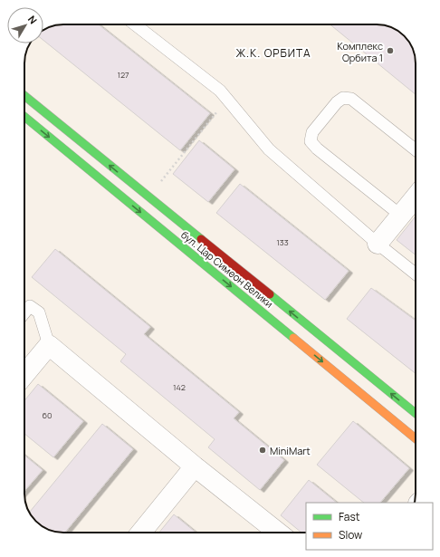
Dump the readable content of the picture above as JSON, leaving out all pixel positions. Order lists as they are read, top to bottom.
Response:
{
  "streets": {
    "main road": ["бул. Цар Симеон Велики"]
  },
  "districts": ["Ж.К. ОРБИТА"],
  "places": ["Комплекс Орбита 1", "MiniMart"],
  "house_numbers": [
    "127",
    "133",
    "142",
    "60"
  ],
  "legend": ["Fast", "Slow"],
  "north": "top right"
}
